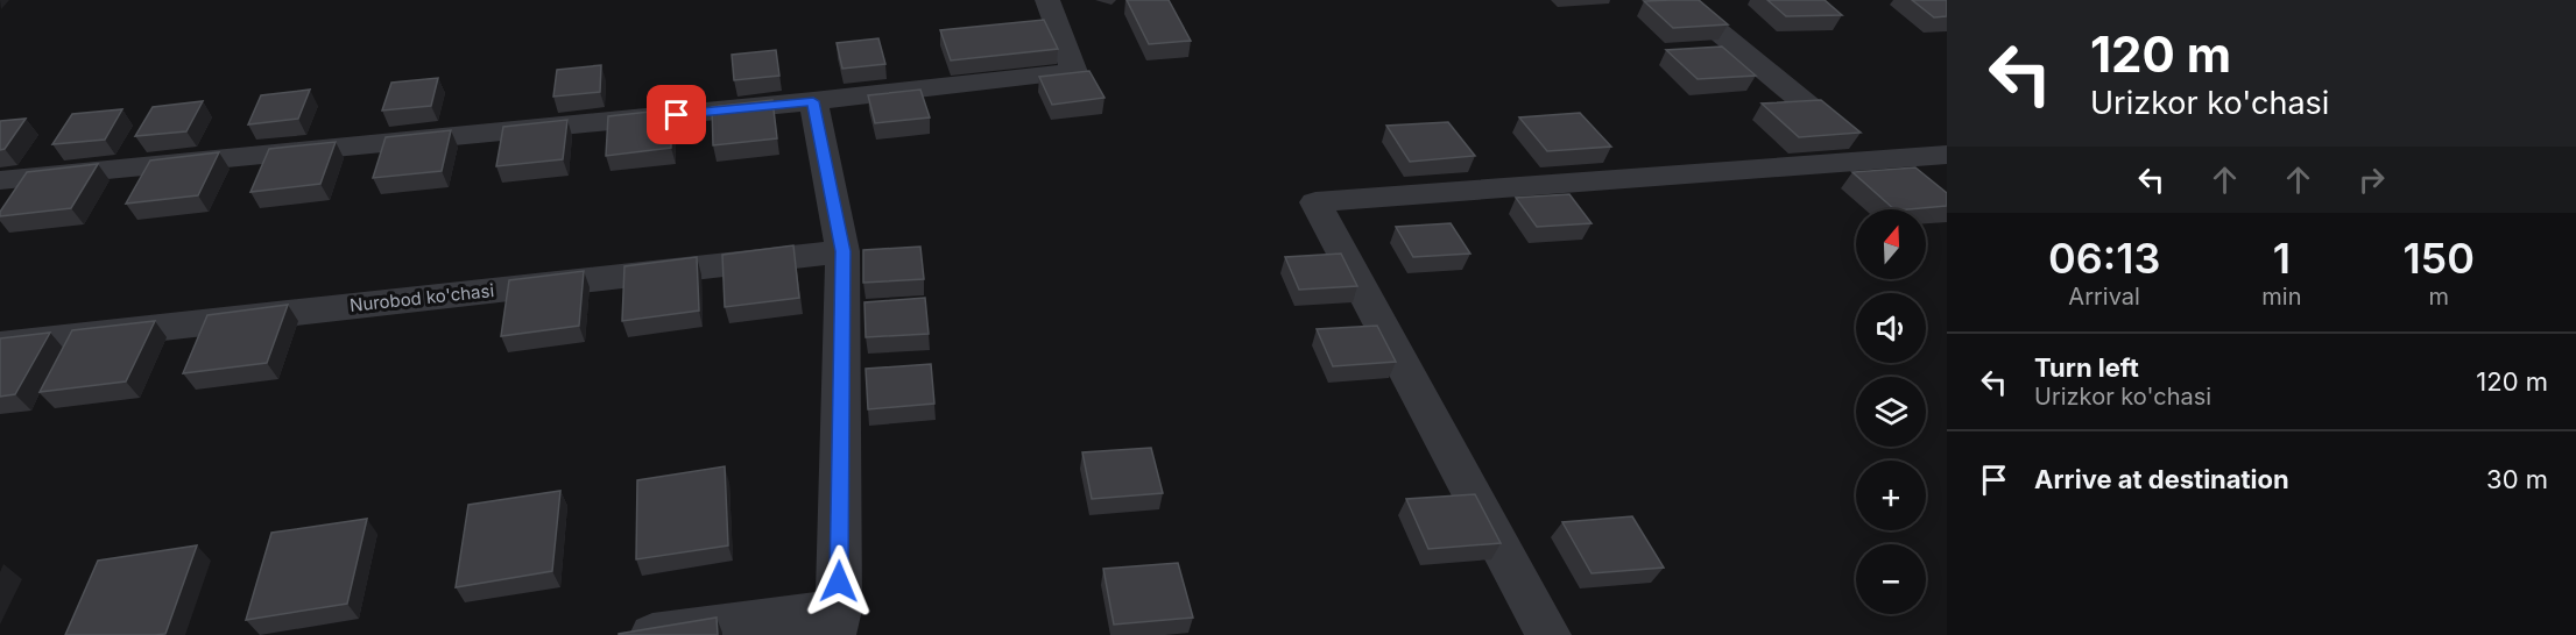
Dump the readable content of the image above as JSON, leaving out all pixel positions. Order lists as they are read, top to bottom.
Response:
{
  "streets": {
    "street": ["Nurobod ko'chasi"]
  },
  "north": "top",
  "page": {
    "turn": ["120 m", "Urizkor ko'chasi"],
    "map_buttons": ["+", "−"],
    "eta": [
      "06:13",
      "Arrival",
      "1",
      "min",
      "150",
      "m"
    ],
    "list": [
      {
        "name": "Turn left",
        "note": "Urizkor ko'chasi",
        "value": "120 m"
      },
      {
        "name": "Arrive at destination",
        "value": "30 m"
      }
    ]
  }
}
